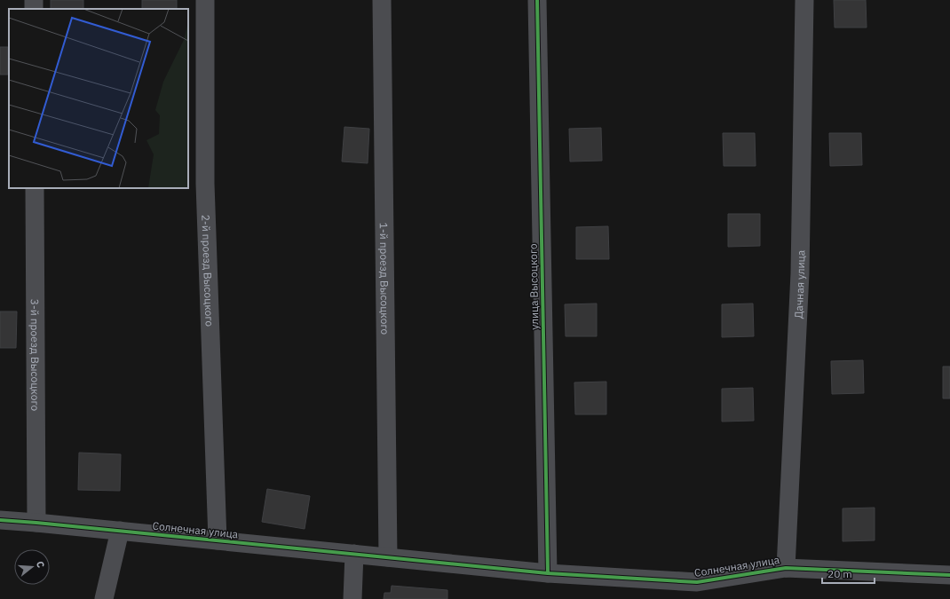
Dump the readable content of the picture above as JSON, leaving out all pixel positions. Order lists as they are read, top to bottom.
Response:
{
  "streets": {
    "street": [
      "2-й проезд Высоцкого",
      "1-й проезд Высоцкого",
      "Дачная улица",
      "улица Высоцкого",
      "3-й проезд Высоцкого",
      "Солнечная улица"
    ]
  },
  "crossings": [
    ["2-й проезд Высоцкого", "Солнечная улица"],
    ["1-й проезд Высоцкого", "Солнечная улица"],
    ["Дачная улица", "Солнечная улица"],
    ["улица Высоцкого", "Солнечная улица"],
    ["3-й проезд Высоцкого", "Солнечная улица"]
  ],
  "scale_bar": "20 m",
  "north": "right"
}
